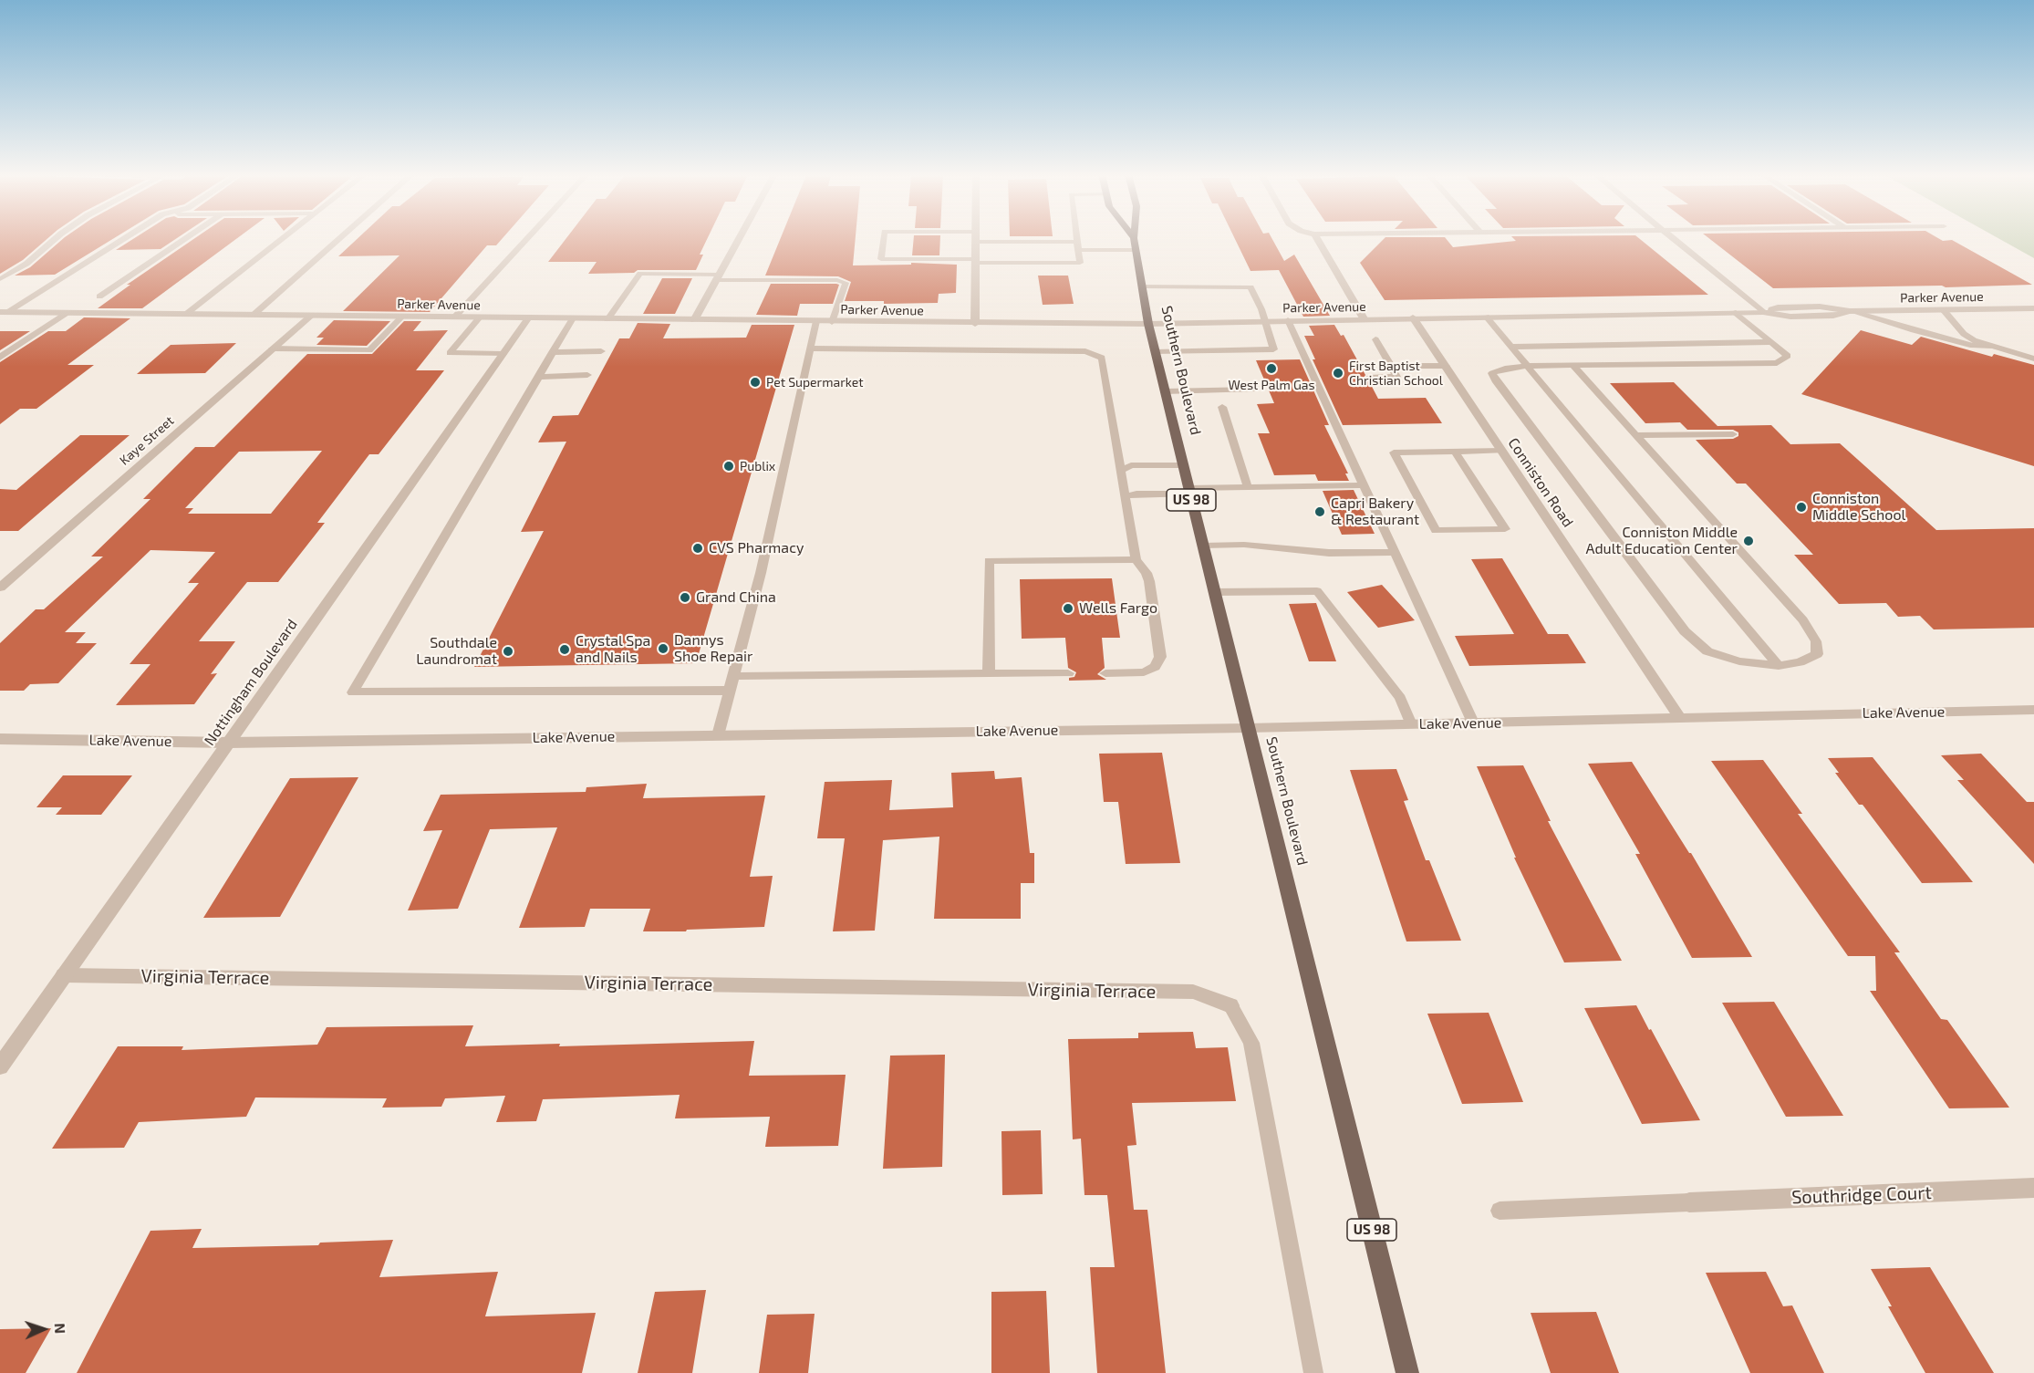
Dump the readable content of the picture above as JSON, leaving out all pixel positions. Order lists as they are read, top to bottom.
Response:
{
  "streets": {
    "main road": ["Southern Boulevard", "US 98"],
    "street": [
      "Parker Avenue",
      "Kaye Street",
      "Conniston Road",
      "Nottingham Boulevard",
      "Lake Avenue",
      "Virginia Terrace",
      "Southridge Court"
    ]
  },
  "crossings": [
    ["Parker Avenue", "Southern Boulevard"],
    ["Parker Avenue", "Kaye Street"],
    ["Parker Avenue", "Conniston Road"],
    ["Parker Avenue", "Nottingham Boulevard"],
    ["Southern Boulevard", "Lake Avenue"],
    ["Conniston Road", "Lake Avenue"],
    ["Nottingham Boulevard", "Lake Avenue"],
    ["Nottingham Boulevard", "Virginia Terrace"]
  ],
  "places": [
    "West Palm Gas",
    "First Baptist Christian School",
    "Pet Supermarket",
    "Publix",
    "Conniston Middle School",
    "Capri Bakery & Restaurant",
    "Conniston Middle Adult Education Center",
    "CVS Pharmacy",
    "Grand China",
    "Wells Fargo",
    "Dannys Shoe Repair",
    "Crystal Spa and Nails",
    "Southdale Laundromat"
  ],
  "north": "right"
}
